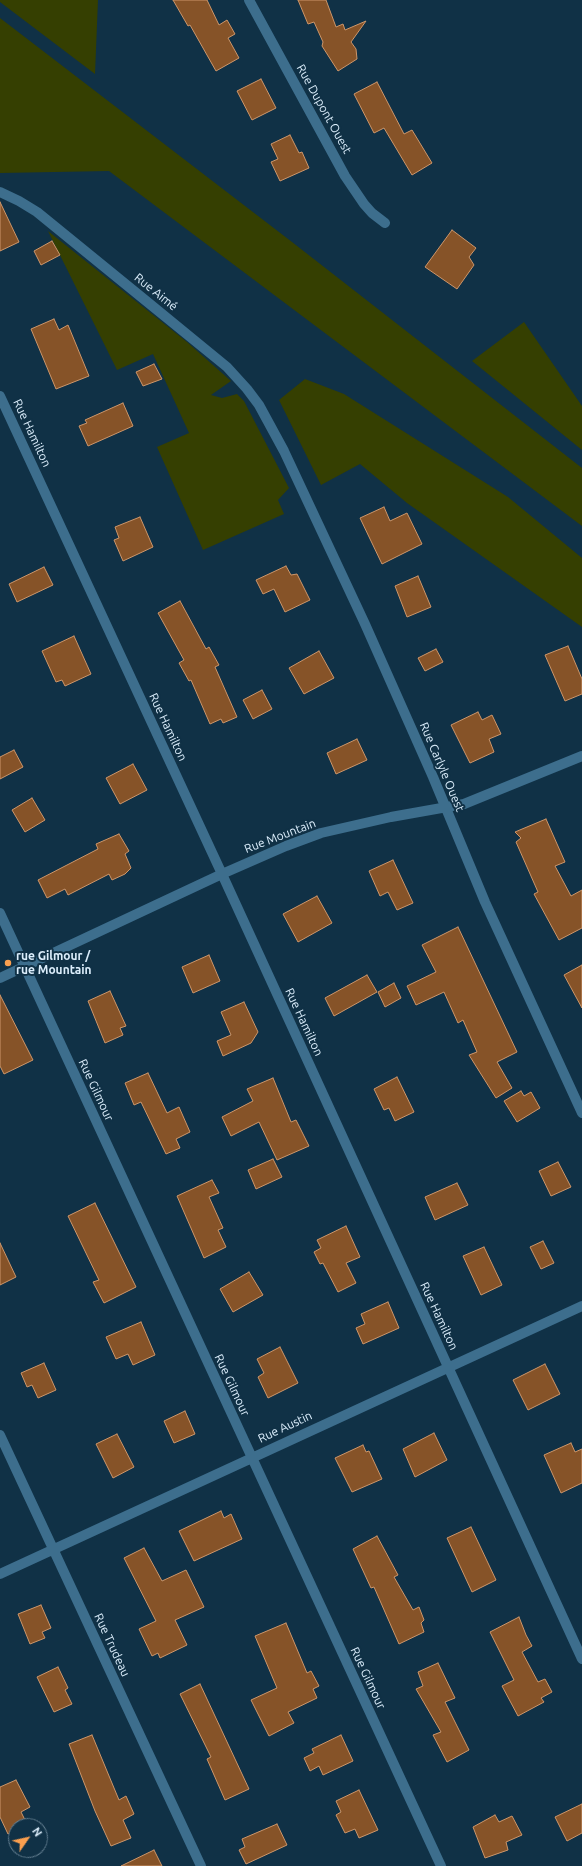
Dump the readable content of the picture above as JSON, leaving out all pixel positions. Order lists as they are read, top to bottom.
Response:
{
  "streets": {
    "street": [
      "Rue Dupont Ouest",
      "Rue Aimé",
      "Rue Hamilton",
      "Rue Carlyle Ouest",
      "Rue Mountain",
      "Rue Gilmour",
      "Rue Austin",
      "Rue Trudeau"
    ]
  },
  "crossings": [
    ["Rue Aimé", "Rue Carlyle Ouest"],
    ["Rue Hamilton", "Rue Mountain"],
    ["Rue Hamilton", "Rue Austin"],
    ["Rue Carlyle Ouest", "Rue Mountain"],
    ["Rue Mountain", "Rue Gilmour"],
    ["Rue Gilmour", "Rue Austin"],
    ["Rue Austin", "Rue Trudeau"]
  ],
  "places": ["rue Gilmour / rue Mountain"],
  "north": "top right"
}
